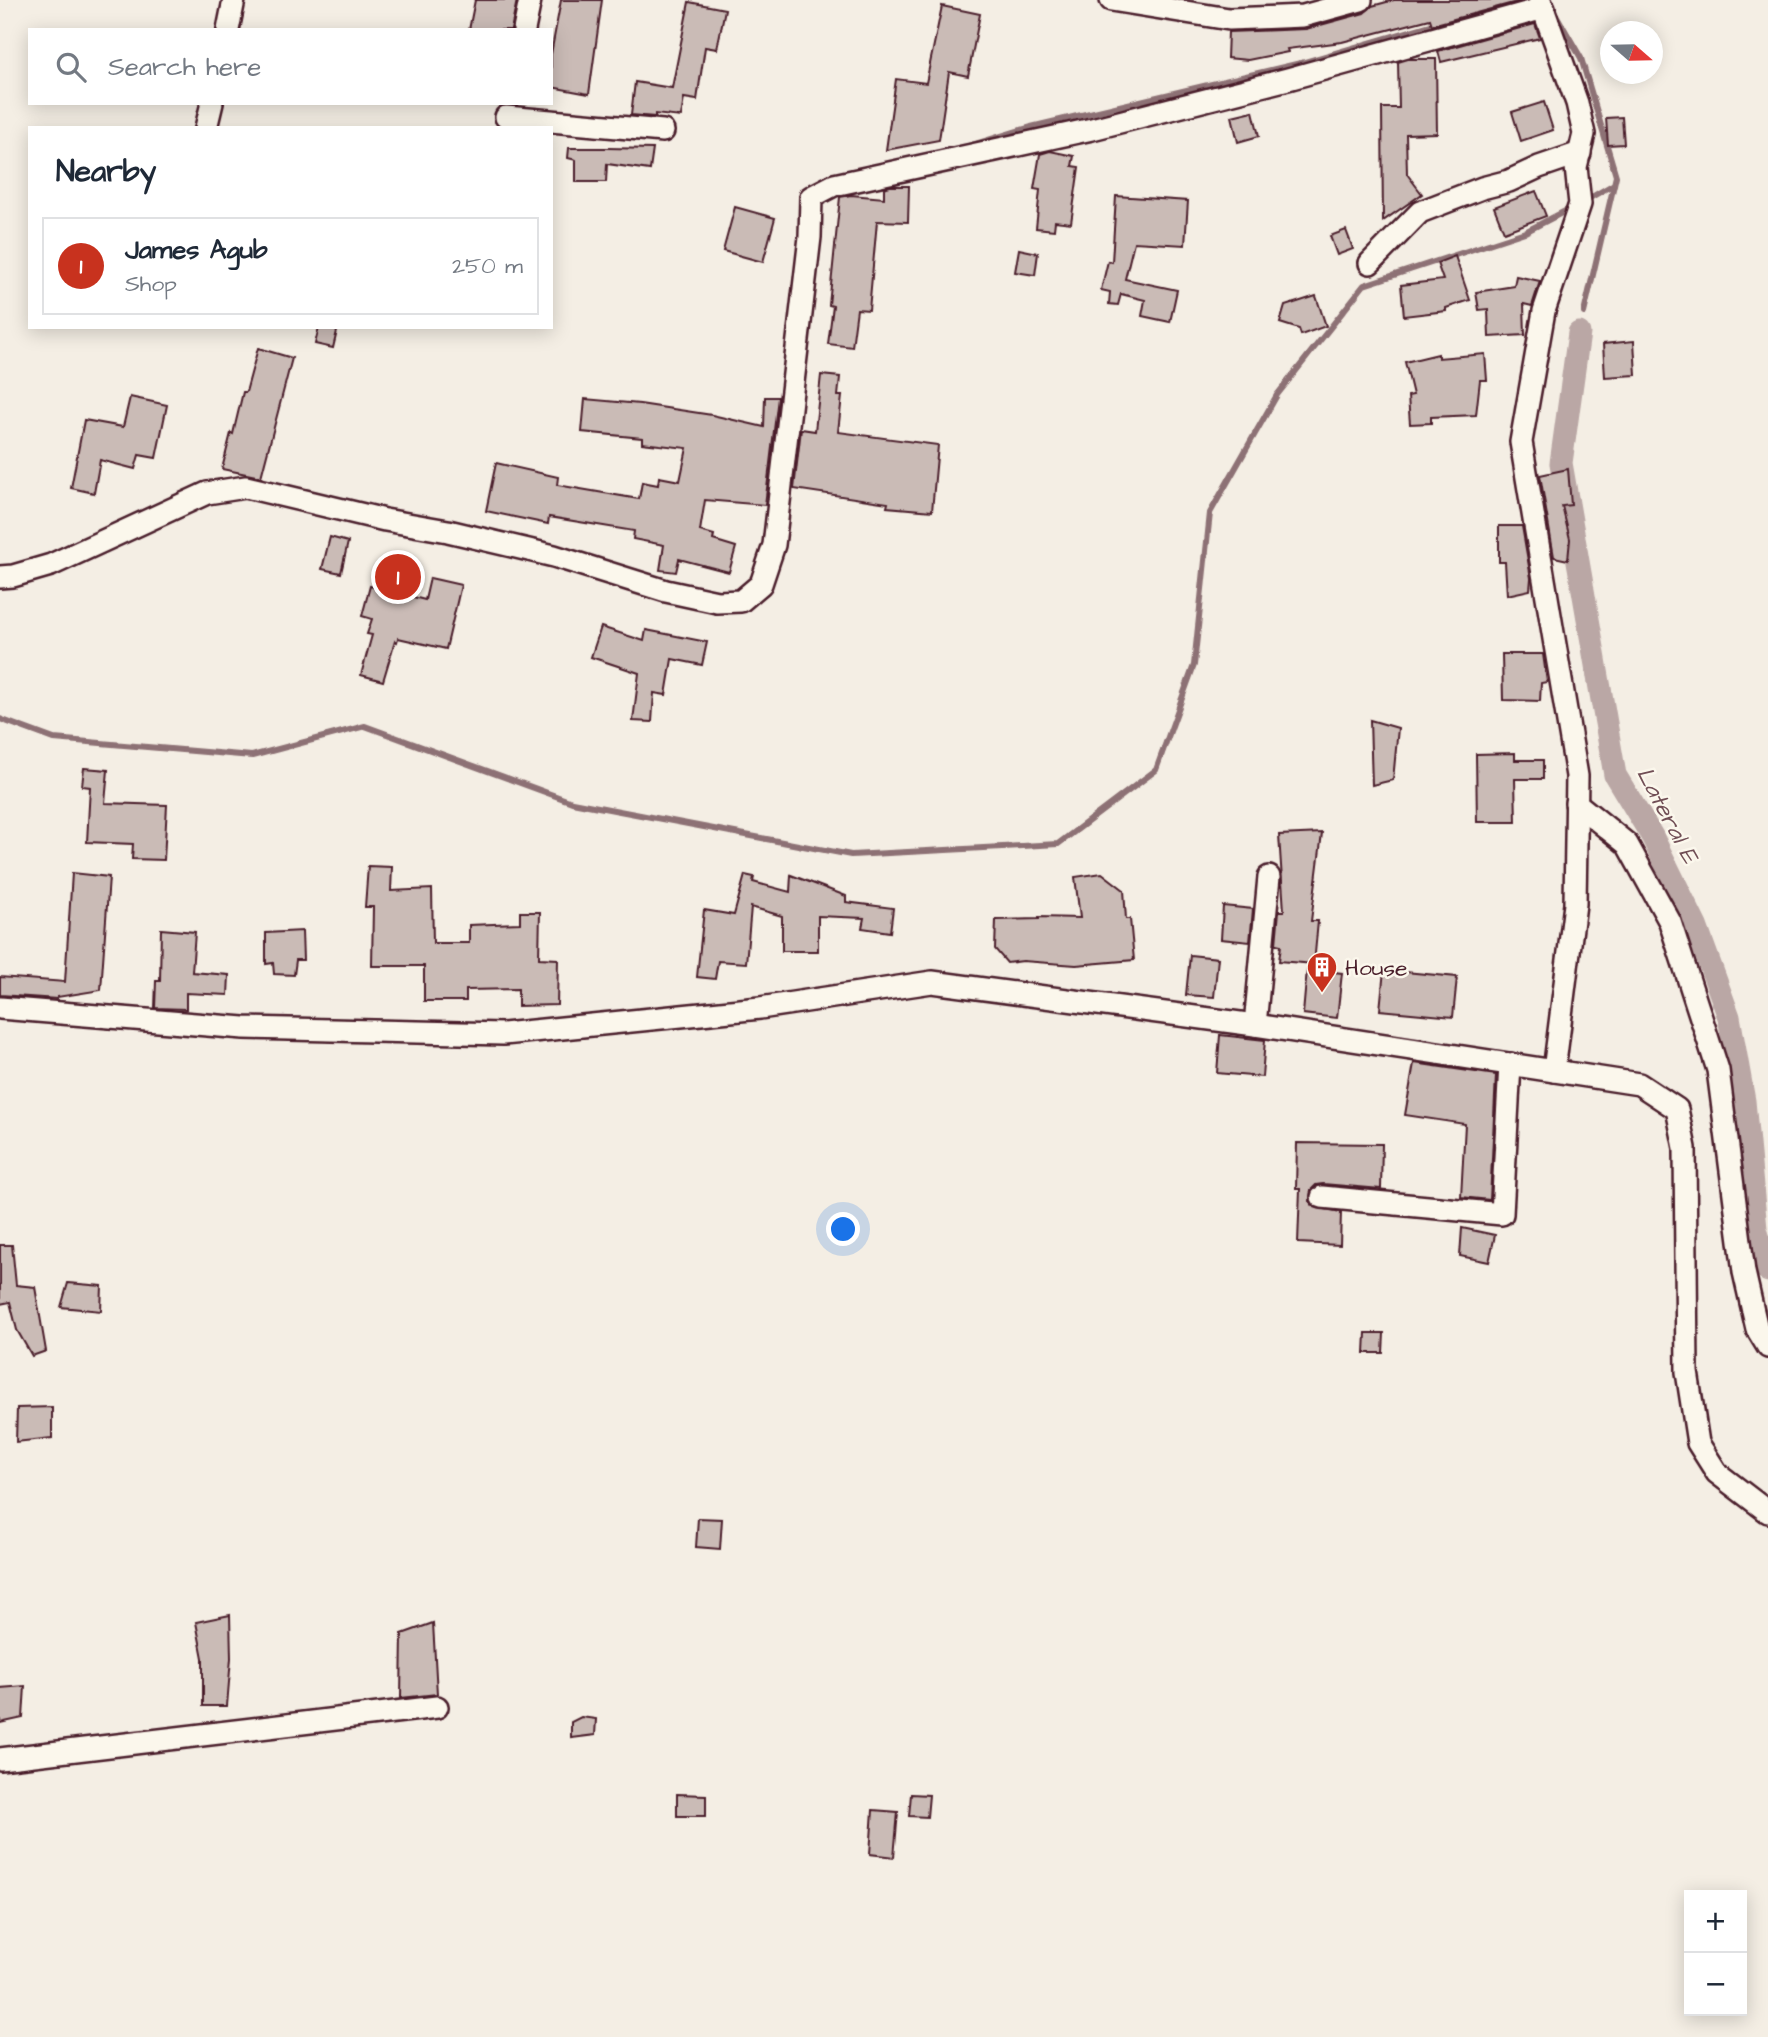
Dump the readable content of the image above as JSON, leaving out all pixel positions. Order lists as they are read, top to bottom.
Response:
{
  "water": ["Lateral E"],
  "places": {
    "building": ["House"]
  },
  "north": "right",
  "page": {
    "search": "Search here",
    "heading": "Nearby",
    "list": [
      {
        "mark": "1",
        "name": "James Agub",
        "note": "Shop",
        "value": "250 m"
      }
    ],
    "pins": "1",
    "map_buttons": ["+", "−"]
  }
}
